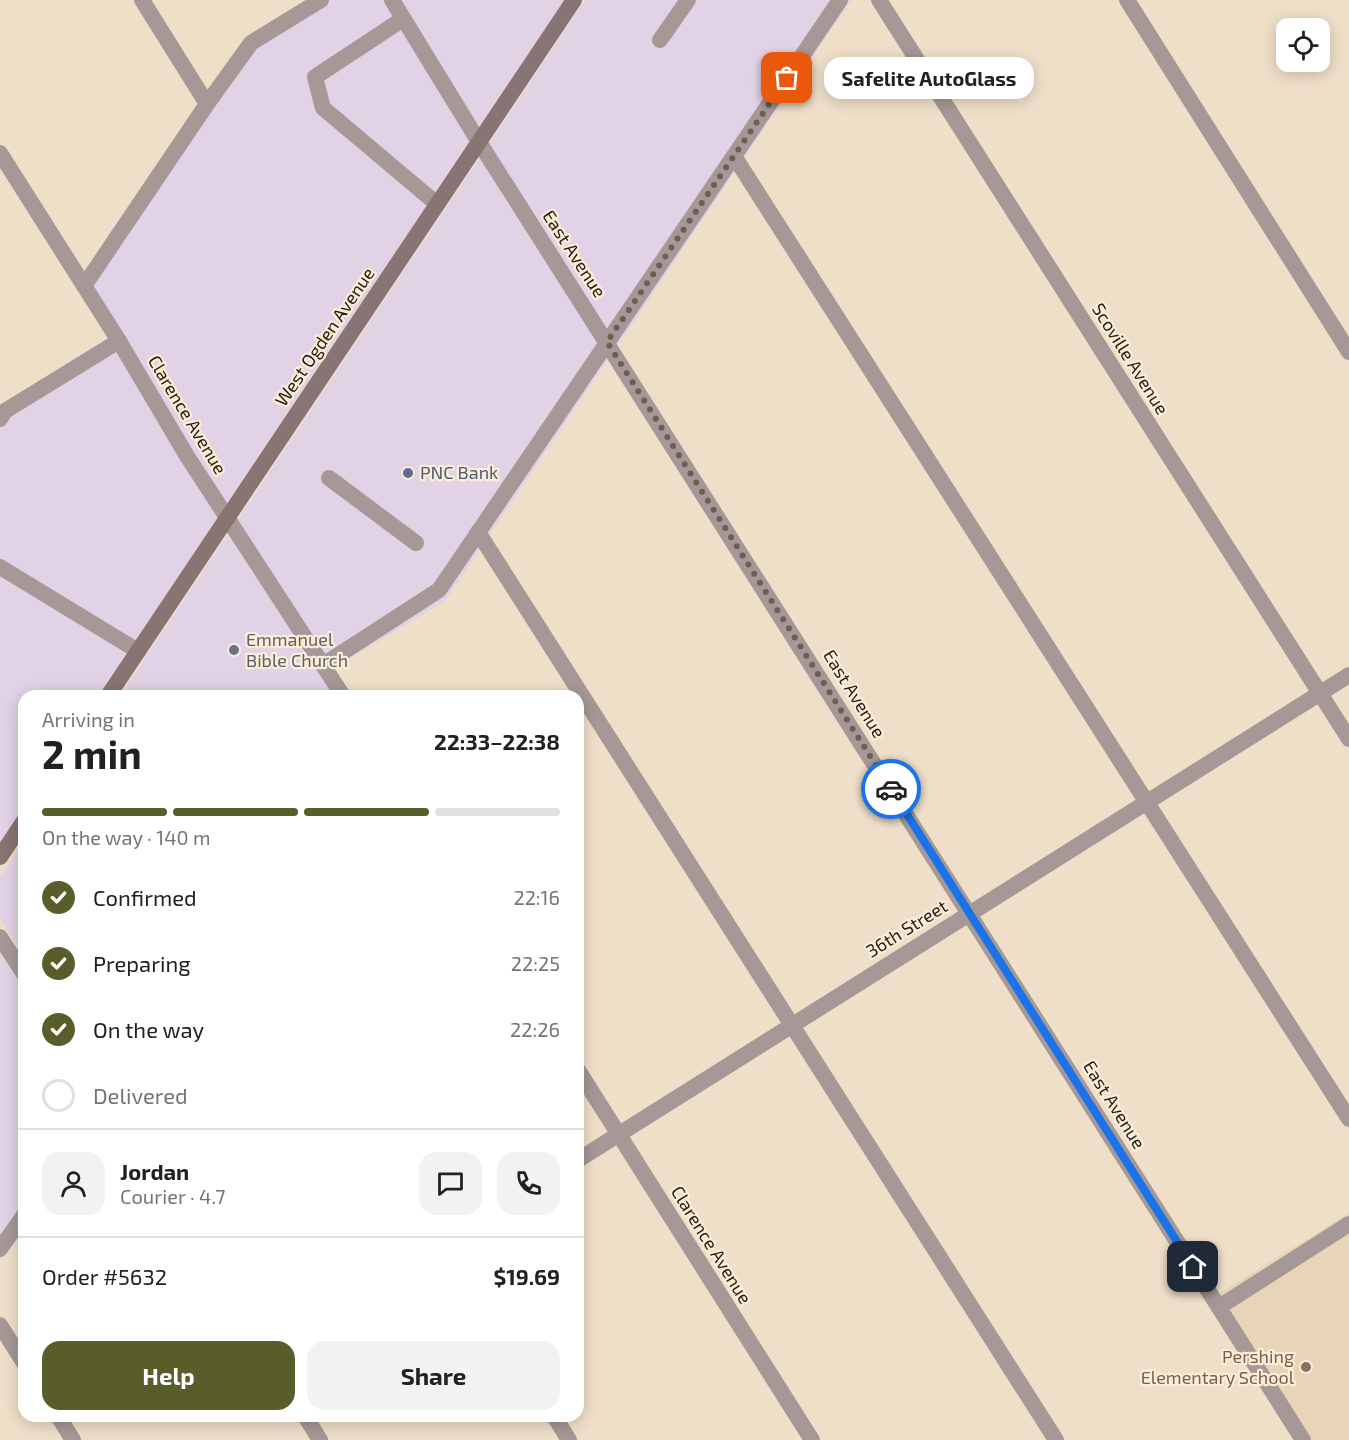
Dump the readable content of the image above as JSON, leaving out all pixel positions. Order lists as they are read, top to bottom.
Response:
{
  "streets": {
    "main road": ["West Ogden Avenue"],
    "street": [
      "East Avenue",
      "Scoville Avenue",
      "Clarence Avenue",
      "36th Street"
    ]
  },
  "crossings": [
    ["East Avenue", "West Ogden Avenue"],
    ["East Avenue", "36th Street"],
    ["West Ogden Avenue", "Clarence Avenue"],
    ["Scoville Avenue", "36th Street"],
    ["Clarence Avenue", "36th Street"]
  ],
  "places": [
    "Safelite AutoGlass",
    "PNC Bank",
    "Emmanuel Bible Church",
    "Pershing Elementary School"
  ],
  "page": {
    "bubble": "Safelite AutoGlass",
    "heading": ["2 min", "Arriving in", "22:33–22:38"],
    "panel": [
      "Jordan",
      "Courier · 4.7",
      "Order #5632",
      "$19.69"
    ],
    "bar": "On the way · 140 m",
    "list": [
      ["Confirmed", "22:16"],
      ["Preparing", "22:25"],
      ["On the way", "22:26"],
      "Delivered"
    ],
    "buttons": ["Help", "Share"]
  }
}
